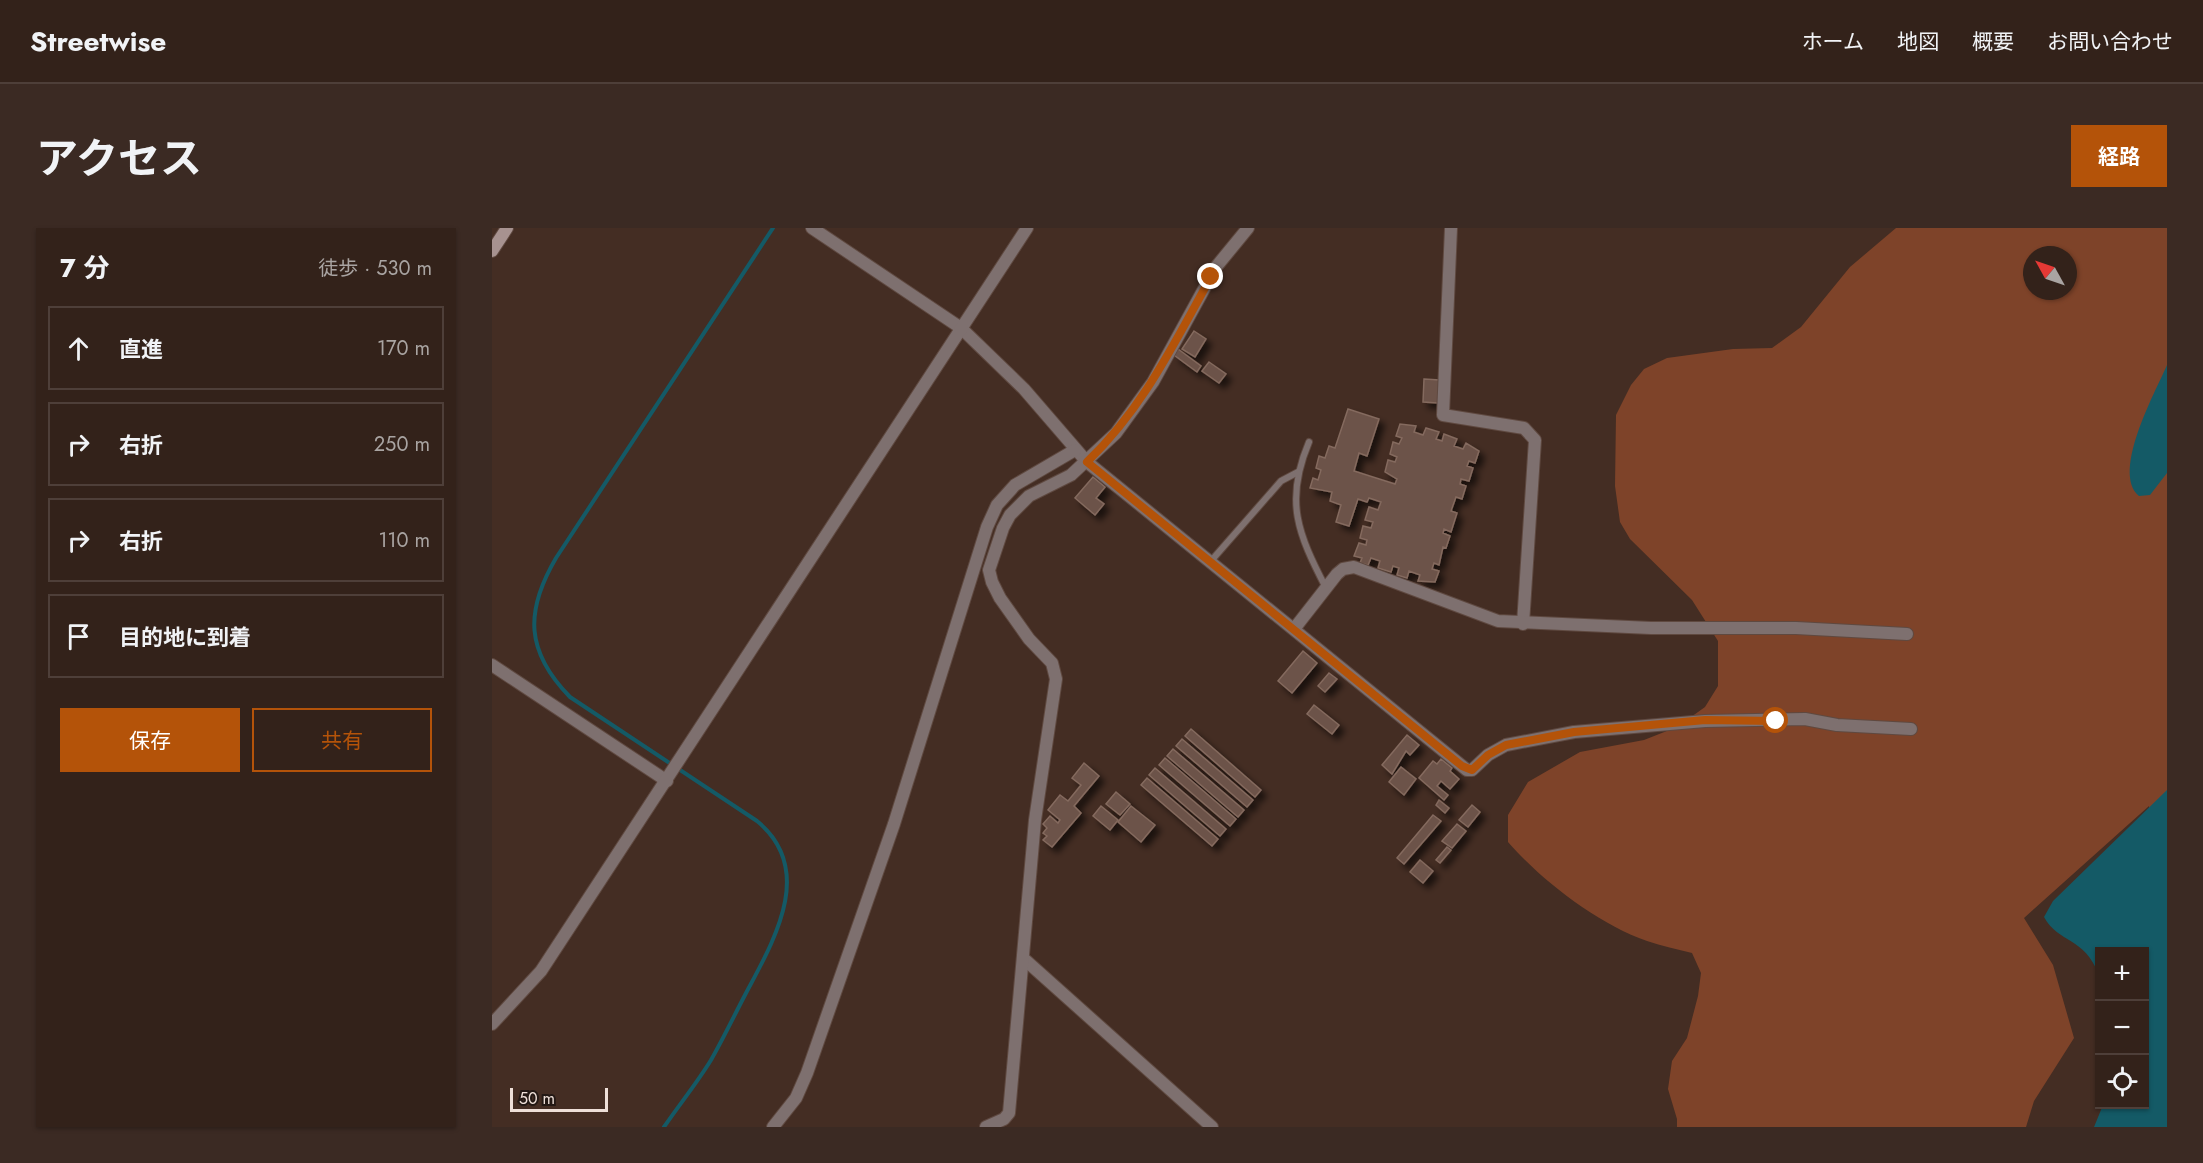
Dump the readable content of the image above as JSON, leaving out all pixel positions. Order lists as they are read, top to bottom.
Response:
{
  "scale_bar": "50 m",
  "north": "top left",
  "page": {
    "header": "Streetwise",
    "nav": [
      "ホーム",
      "地図",
      "概要",
      "お問い合わせ"
    ],
    "title": "アクセス",
    "buttons": [
      "経路",
      ["保存", "共有"]
    ],
    "heading": ["7 分", "徒歩 · 530 m"],
    "list": [
      ["直進", "170 m"],
      ["右折", "250 m"],
      ["右折", "110 m"],
      "目的地に到着"
    ],
    "map_buttons": ["+", "−"],
    "scale": "50 m"
  }
}
